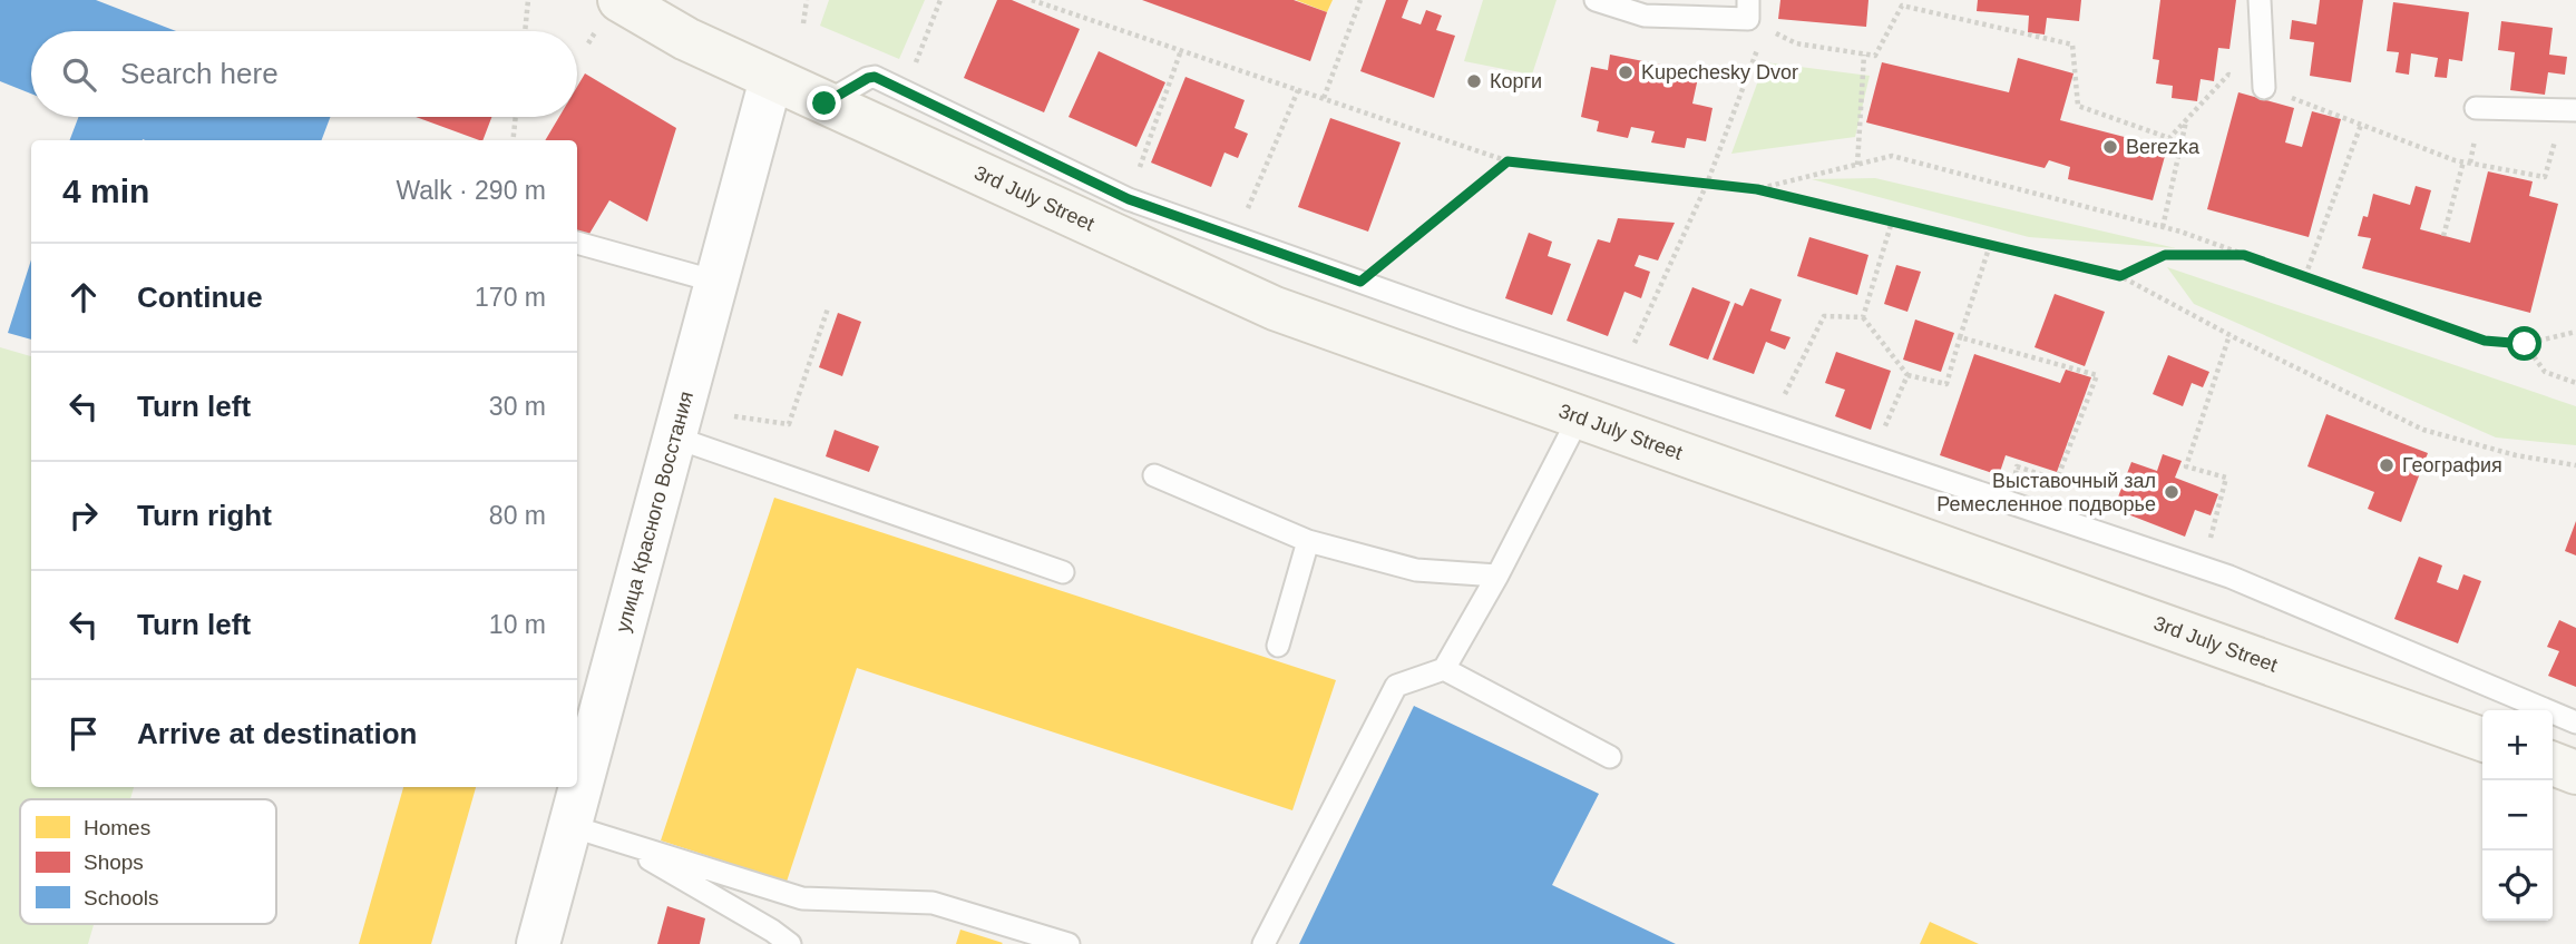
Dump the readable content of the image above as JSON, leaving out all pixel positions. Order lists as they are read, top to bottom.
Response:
{
  "streets": {
    "main road": ["3rd July Street"],
    "street": ["улица Красного Восстания"]
  },
  "crossings": [
    ["3rd July Street", "улица Красного Восстания"]
  ],
  "places": [
    "Kupechesky Dvor",
    "Корги",
    "Berezka",
    "География",
    "Выставочный зал Ремесленное подворье"
  ],
  "legend": ["Homes", "Shops", "Schools"],
  "page": {
    "search": "Search here",
    "heading": ["4 min", "Walk · 290 m"],
    "list": [
      ["Continue", "170 m"],
      ["Turn left", "30 m"],
      ["Turn right", "80 m"],
      ["Turn left", "10 m"],
      "Arrive at destination"
    ],
    "map_buttons": ["+", "−"]
  }
}
